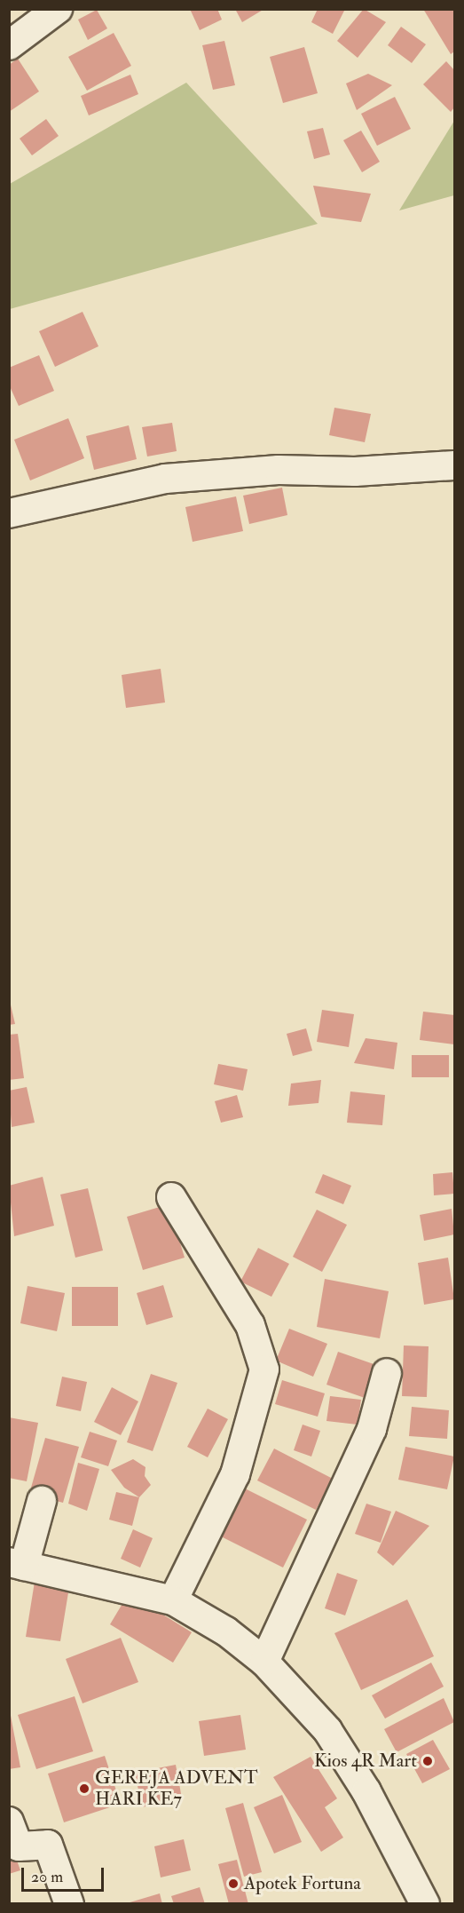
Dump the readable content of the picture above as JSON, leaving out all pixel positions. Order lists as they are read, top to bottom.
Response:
{
  "places": ["Kios 4R Mart", "GEREJA ADVENT HARI KE7", "Apotek Fortuna"],
  "scale_bar": "20 m"
}
